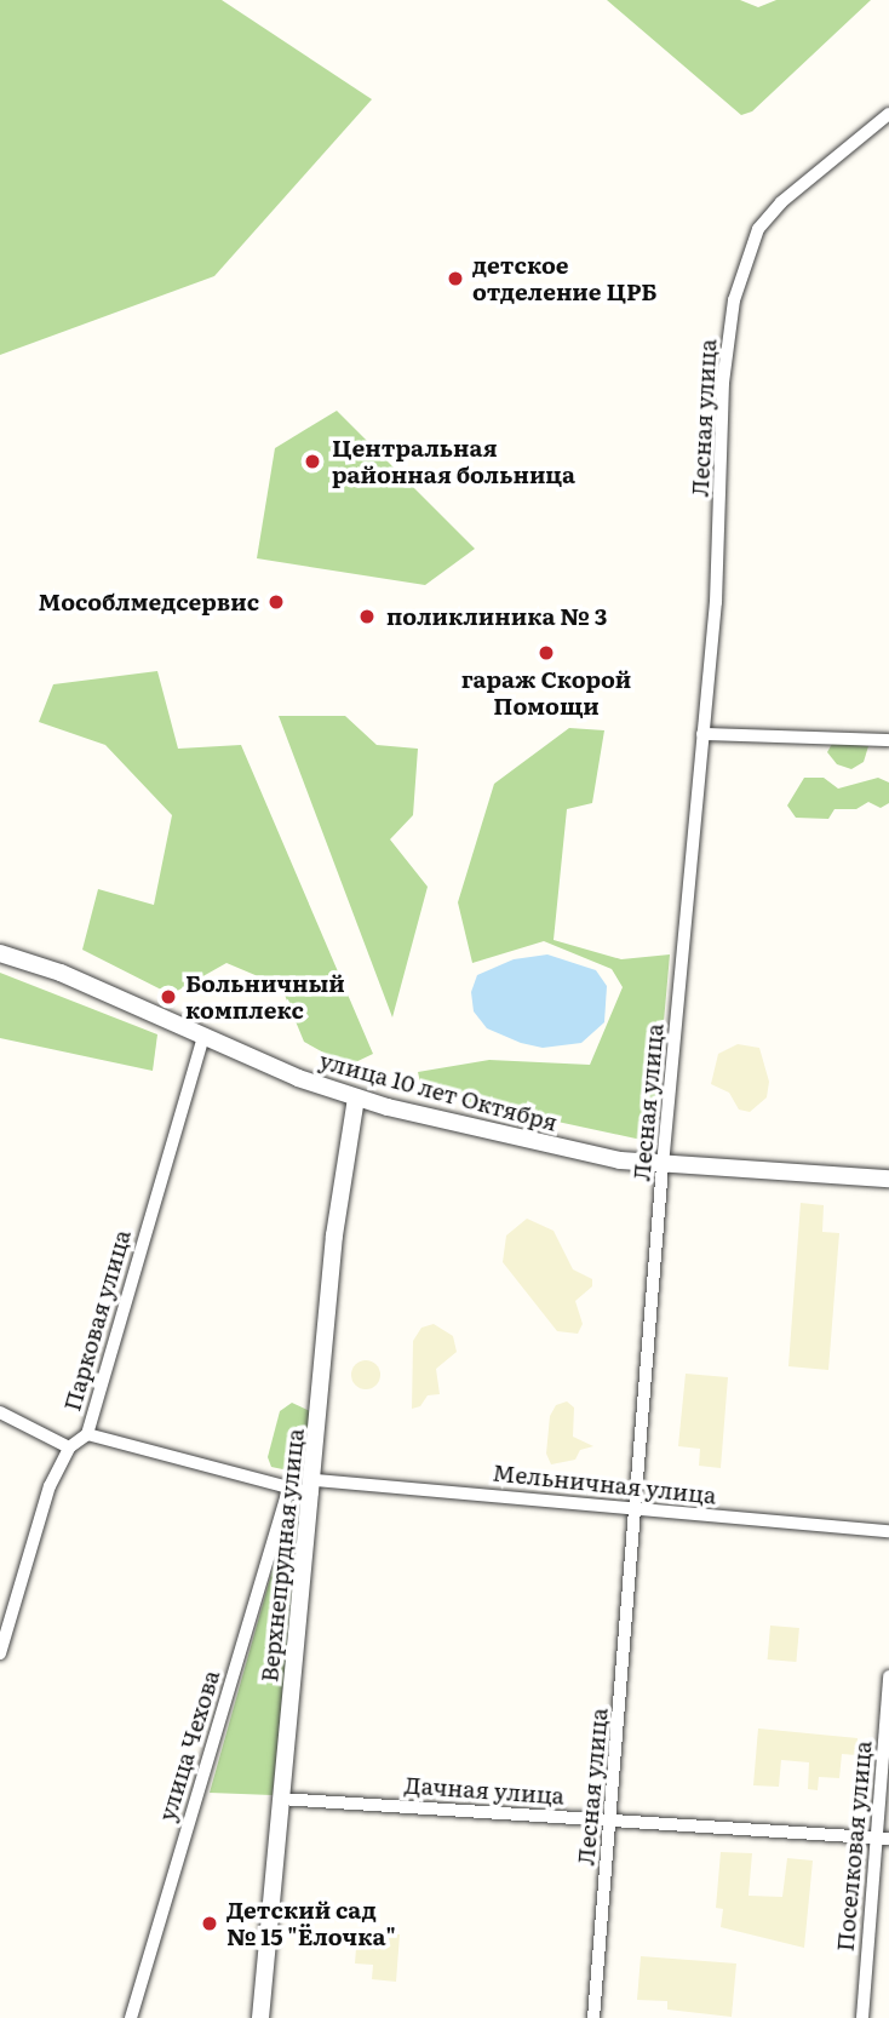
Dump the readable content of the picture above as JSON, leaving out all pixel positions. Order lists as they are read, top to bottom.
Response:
{
  "streets": {
    "street": [
      "Лесная улица",
      "улица 10 лет Октября",
      "Парковая улица",
      "Мельничная улица",
      "Верхнепрудная улица",
      "улица Чехова",
      "Дачная улица",
      "Поселковая улица"
    ]
  },
  "crossings": [
    ["Лесная улица", "улица 10 лет Октября"],
    ["Лесная улица", "Мельничная улица"],
    ["Лесная улица", "Дачная улица"],
    ["улица 10 лет Октября", "Парковая улица"],
    ["улица 10 лет Октября", "Верхнепрудная улица"],
    ["Парковая улица", "Мельничная улица"],
    ["Мельничная улица", "Верхнепрудная улица"],
    ["Мельничная улица", "улица Чехова"],
    ["Верхнепрудная улица", "Дачная улица"],
    ["Дачная улица", "Поселковая улица"]
  ],
  "places": [
    "детское отделение ЦРБ",
    "Центральная районная больница",
    "Мособлмедсервис",
    "поликлиника № 3",
    "гараж Скорой Помощи",
    "Больничный комплекс",
    "Детский сад № 15 \"Ёлочка\""
  ]
}
